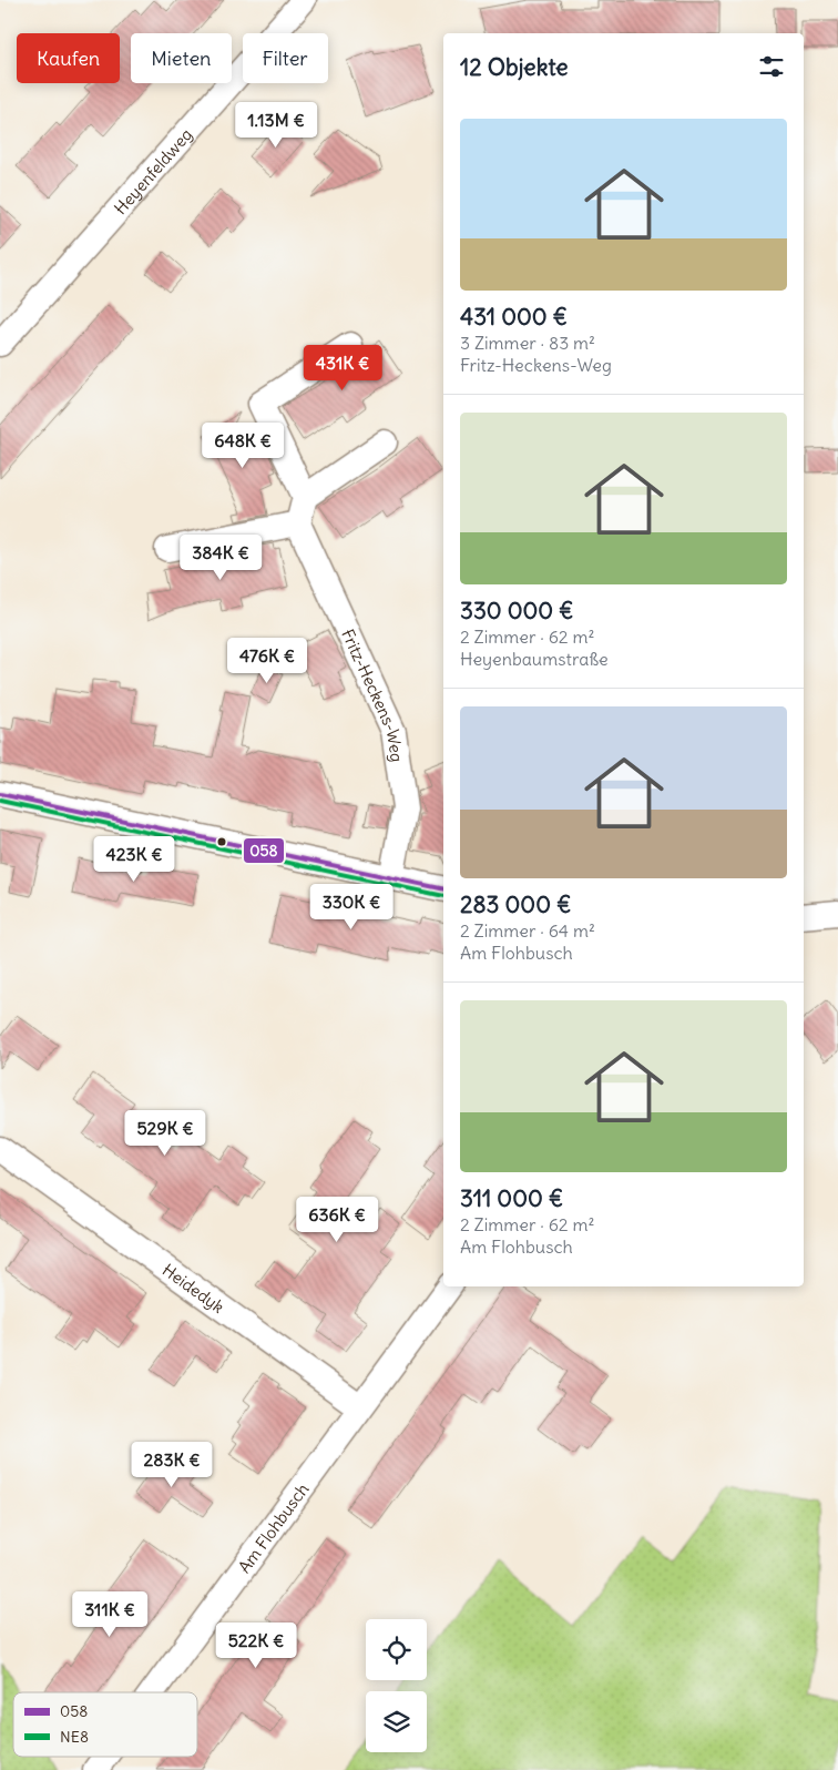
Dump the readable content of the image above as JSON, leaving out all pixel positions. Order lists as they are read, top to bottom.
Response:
{
  "streets": {
    "street": [
      "Heyenfeldweg",
      "Fritz-Heckens-Weg",
      "Heidedyk",
      "Am Flohbusch"
    ]
  },
  "crossings": [
    ["Heidedyk", "Am Flohbusch"]
  ],
  "lines": ["transit line 058", "transit line NE8"],
  "legend": ["058", "NE8"],
  "page": {
    "chip": ["Kaufen", "Mieten", "Filter"],
    "heading": "12 Objekte",
    "list": [
      {
        "name": "431 000 €",
        "note": "3 Zimmer · 83 m² · Fritz-Heckens-Weg"
      },
      {
        "name": "330 000 €",
        "note": "2 Zimmer · 62 m² · Heyenbaumstraße"
      },
      {
        "name": "283 000 €",
        "note": "2 Zimmer · 64 m² · Am Flohbusch"
      },
      {
        "name": "311 000 €",
        "note": "2 Zimmer · 62 m² · Am Flohbusch"
      }
    ],
    "price": [
      "1.13M €",
      "431K €",
      "648K €",
      "384K €",
      "476K €",
      "423K €",
      "330K €",
      "529K €",
      "636K €",
      "283K €",
      "311K €",
      "522K €"
    ]
  }
}
